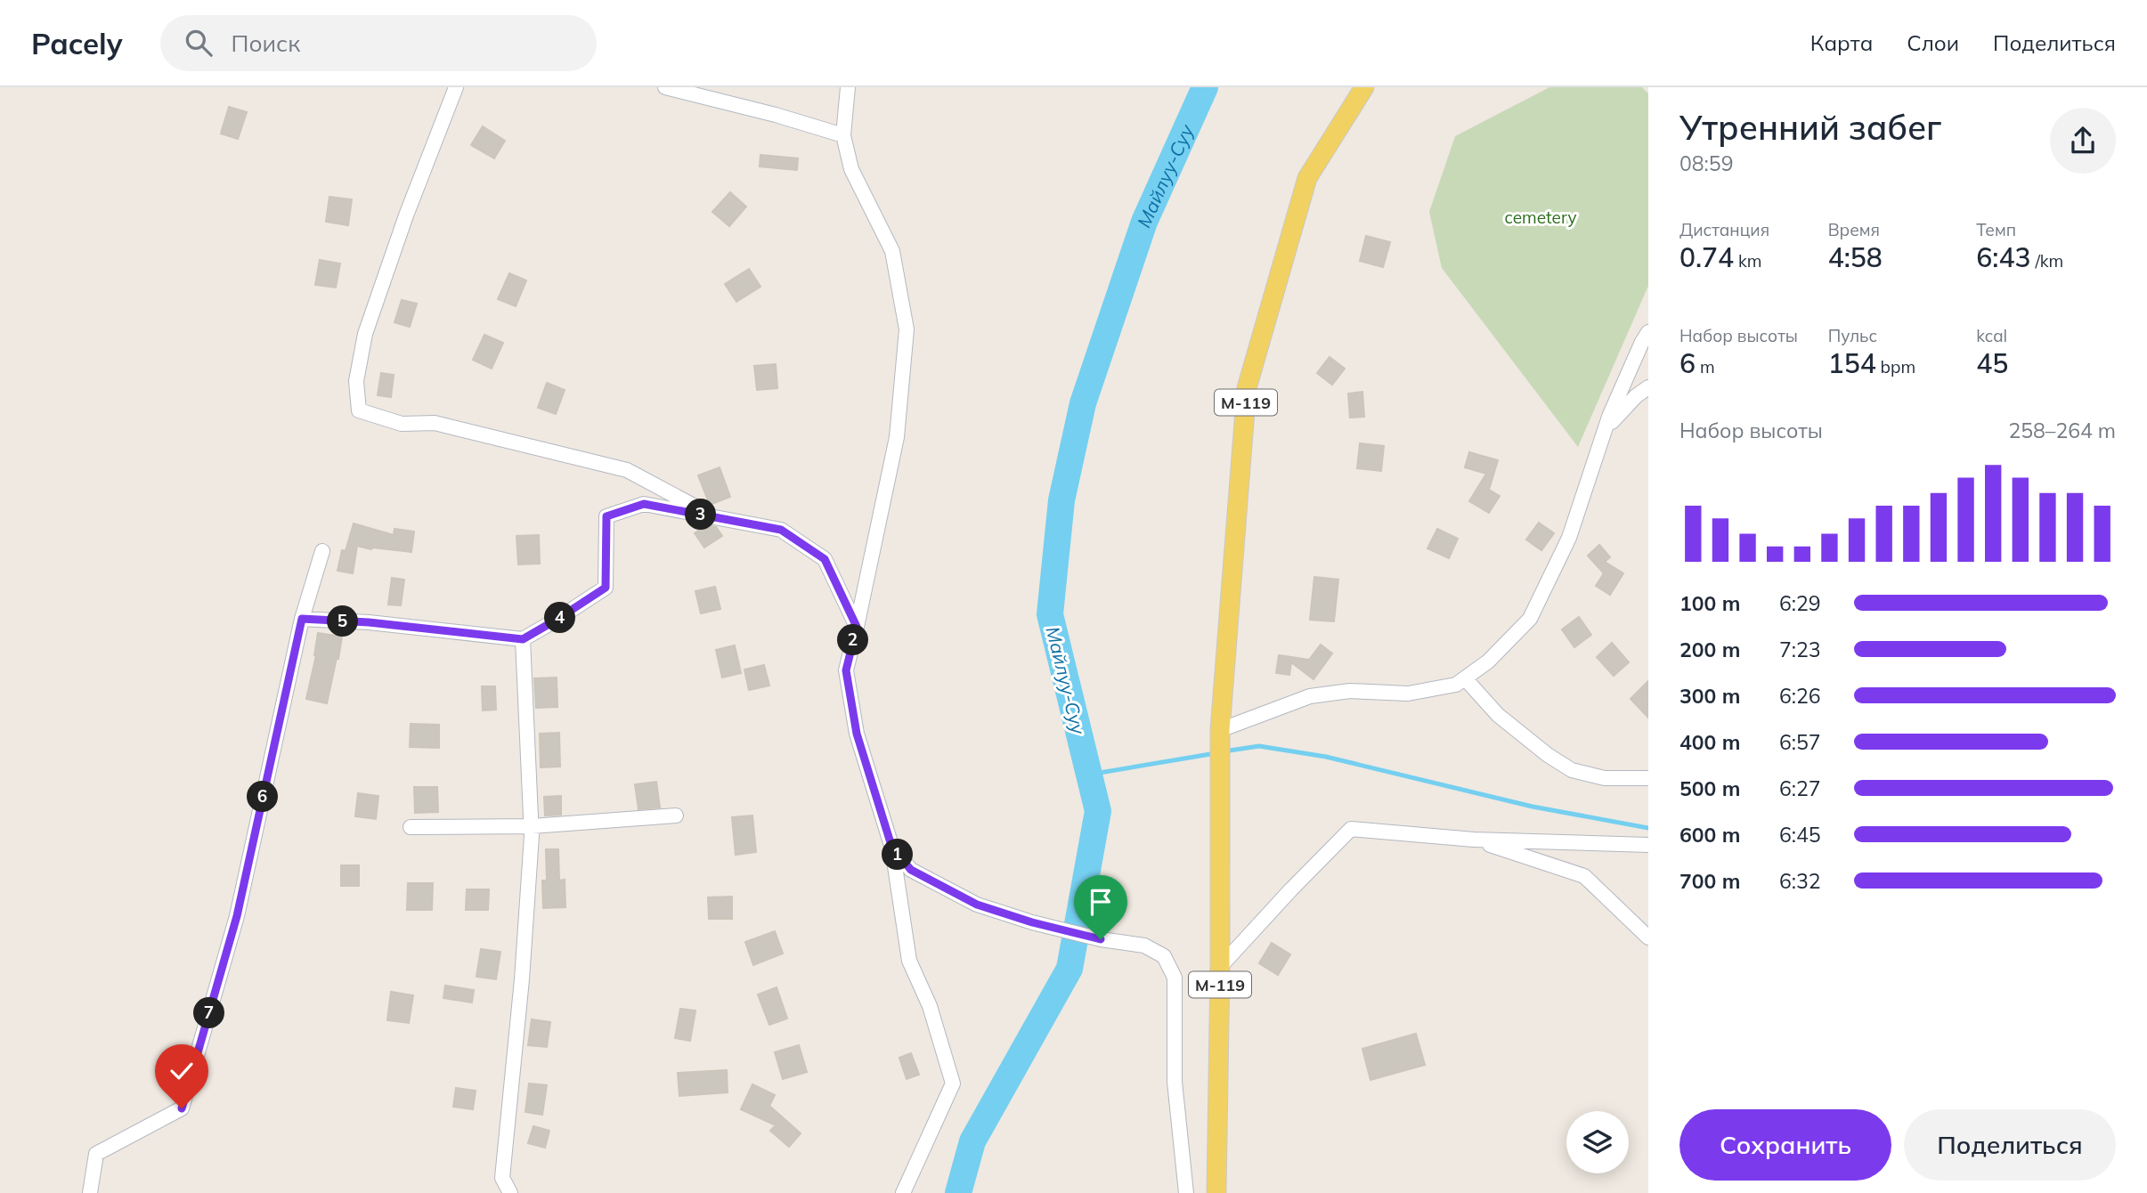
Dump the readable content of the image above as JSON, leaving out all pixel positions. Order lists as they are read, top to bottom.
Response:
{
  "streets": {
    "main road": ["М-119"]
  },
  "water": ["Майлуу-Суу"],
  "parks": ["cemetery"],
  "page": {
    "header": "Pacely",
    "search": "Поиск",
    "nav": ["Карта", "Слои", "Поделиться"],
    "heading": ["Утренний забег", "08:59"],
    "stats": [
      ["Дистанция", "0.74 km"],
      ["Время", "4:58"],
      ["Темп", "6:43 /km"],
      ["Набор высоты", "6 m"],
      ["Пульс", "154 bpm"],
      ["kcal", "45"]
    ],
    "chart": ["Набор высоты", "258–264 m"],
    "pins": [
      "3",
      "4",
      "5",
      "2",
      "6",
      "1",
      "7"
    ],
    "list": [
      {
        "name": "100 m",
        "note": "6:29"
      },
      {
        "name": "200 m",
        "note": "7:23"
      },
      {
        "name": "300 m",
        "note": "6:26"
      },
      {
        "name": "400 m",
        "note": "6:57"
      },
      {
        "name": "500 m",
        "note": "6:27"
      },
      {
        "name": "600 m",
        "note": "6:45"
      },
      {
        "name": "700 m",
        "note": "6:32"
      }
    ],
    "buttons": ["Сохранить", "Поделиться"]
  }
}
